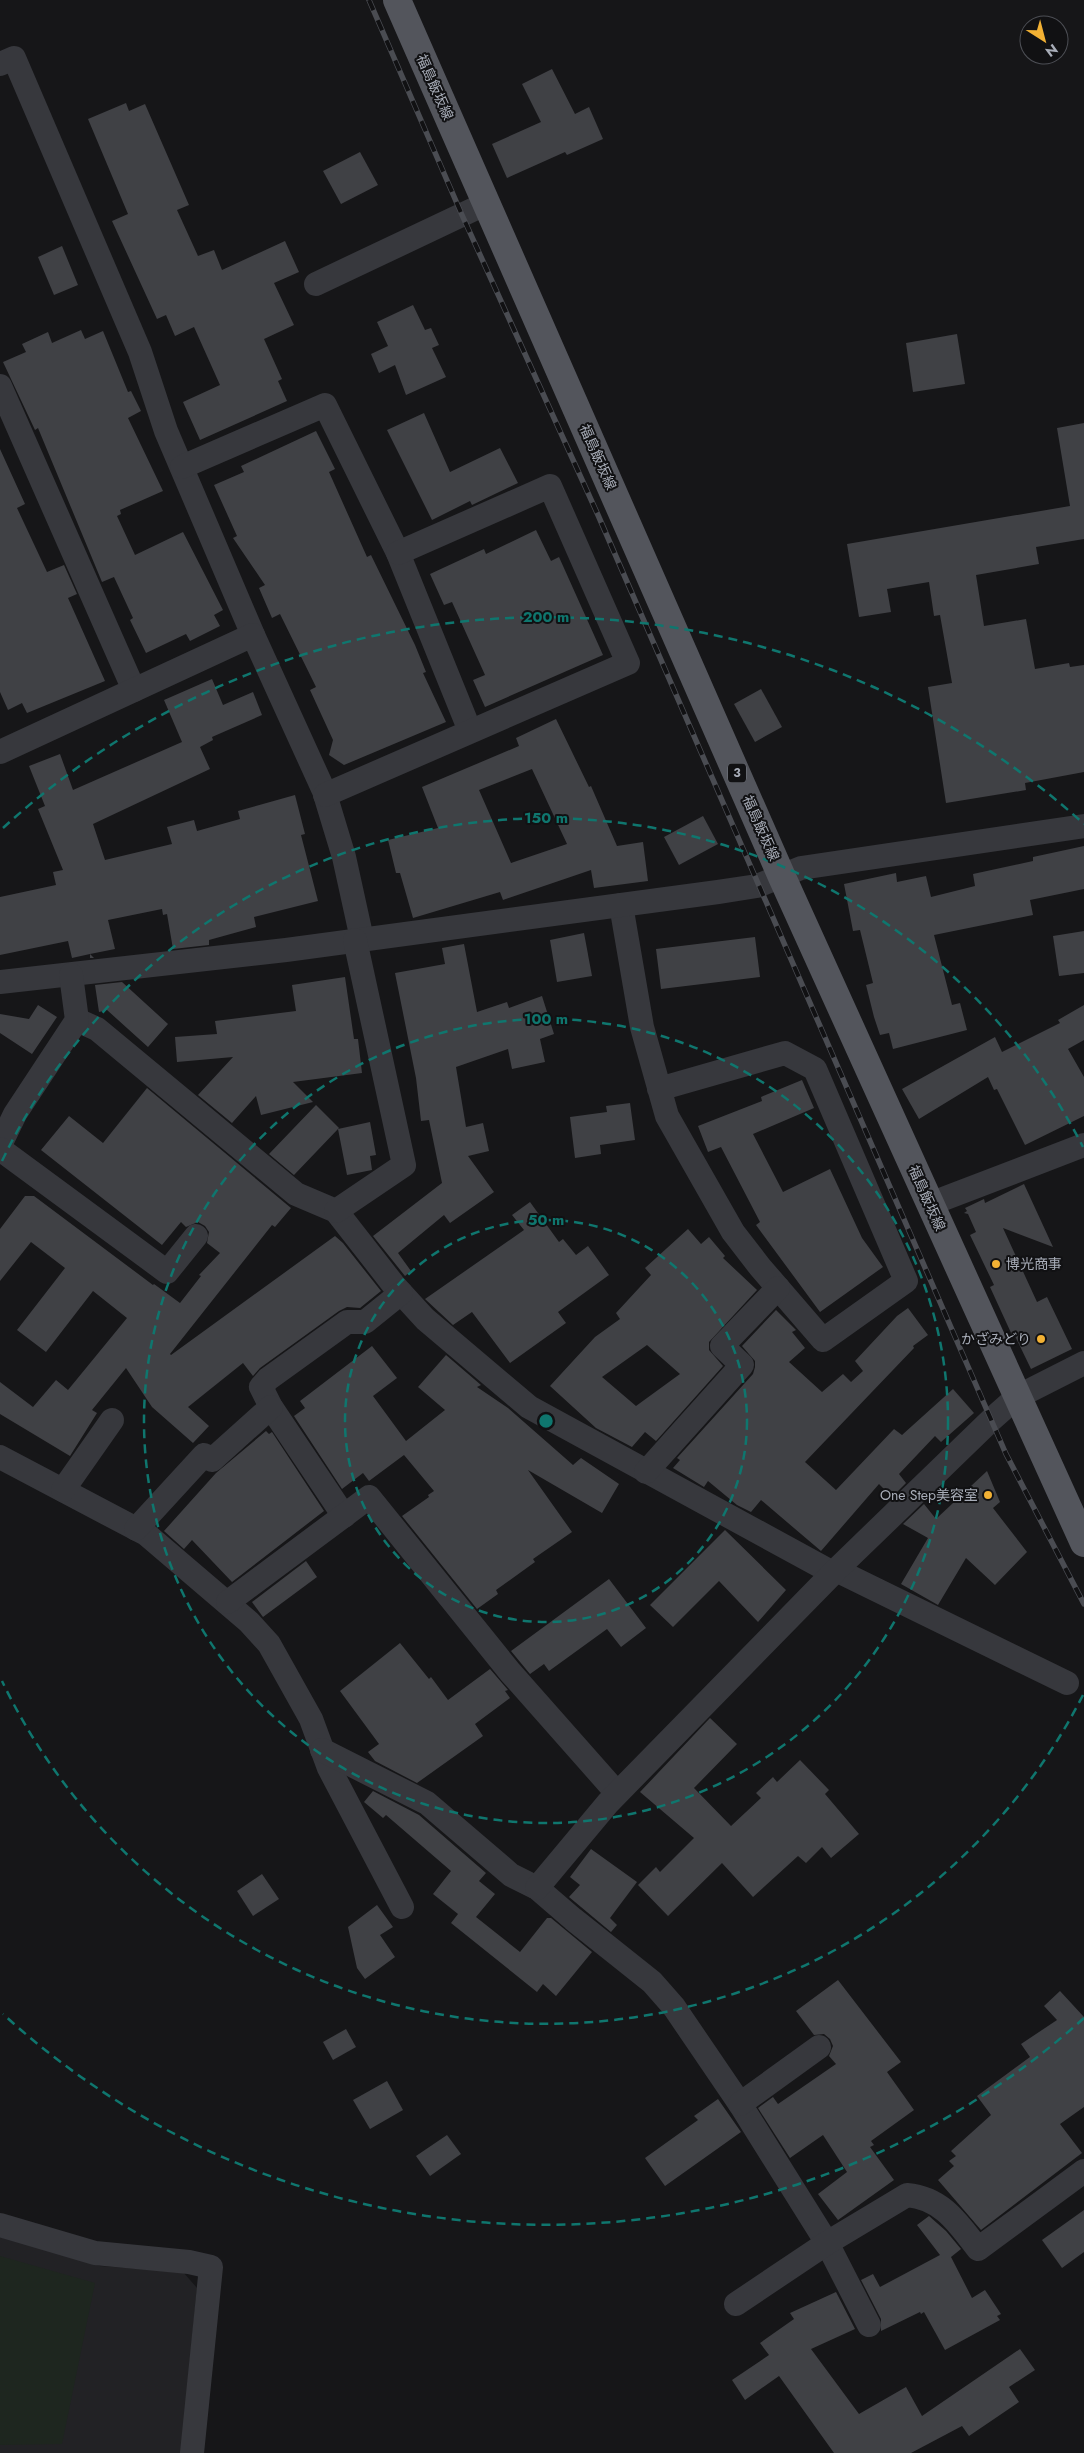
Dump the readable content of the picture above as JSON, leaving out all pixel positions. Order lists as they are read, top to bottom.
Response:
{
  "streets": {
    "main road": ["福島飯坂線", "3"]
  },
  "places": ["博光商事", "かざみどり", "One Step美容室"],
  "north": "bottom right",
  "rings": [
    "200 m",
    "150 m",
    "100 m",
    "50 m"
  ]
}
